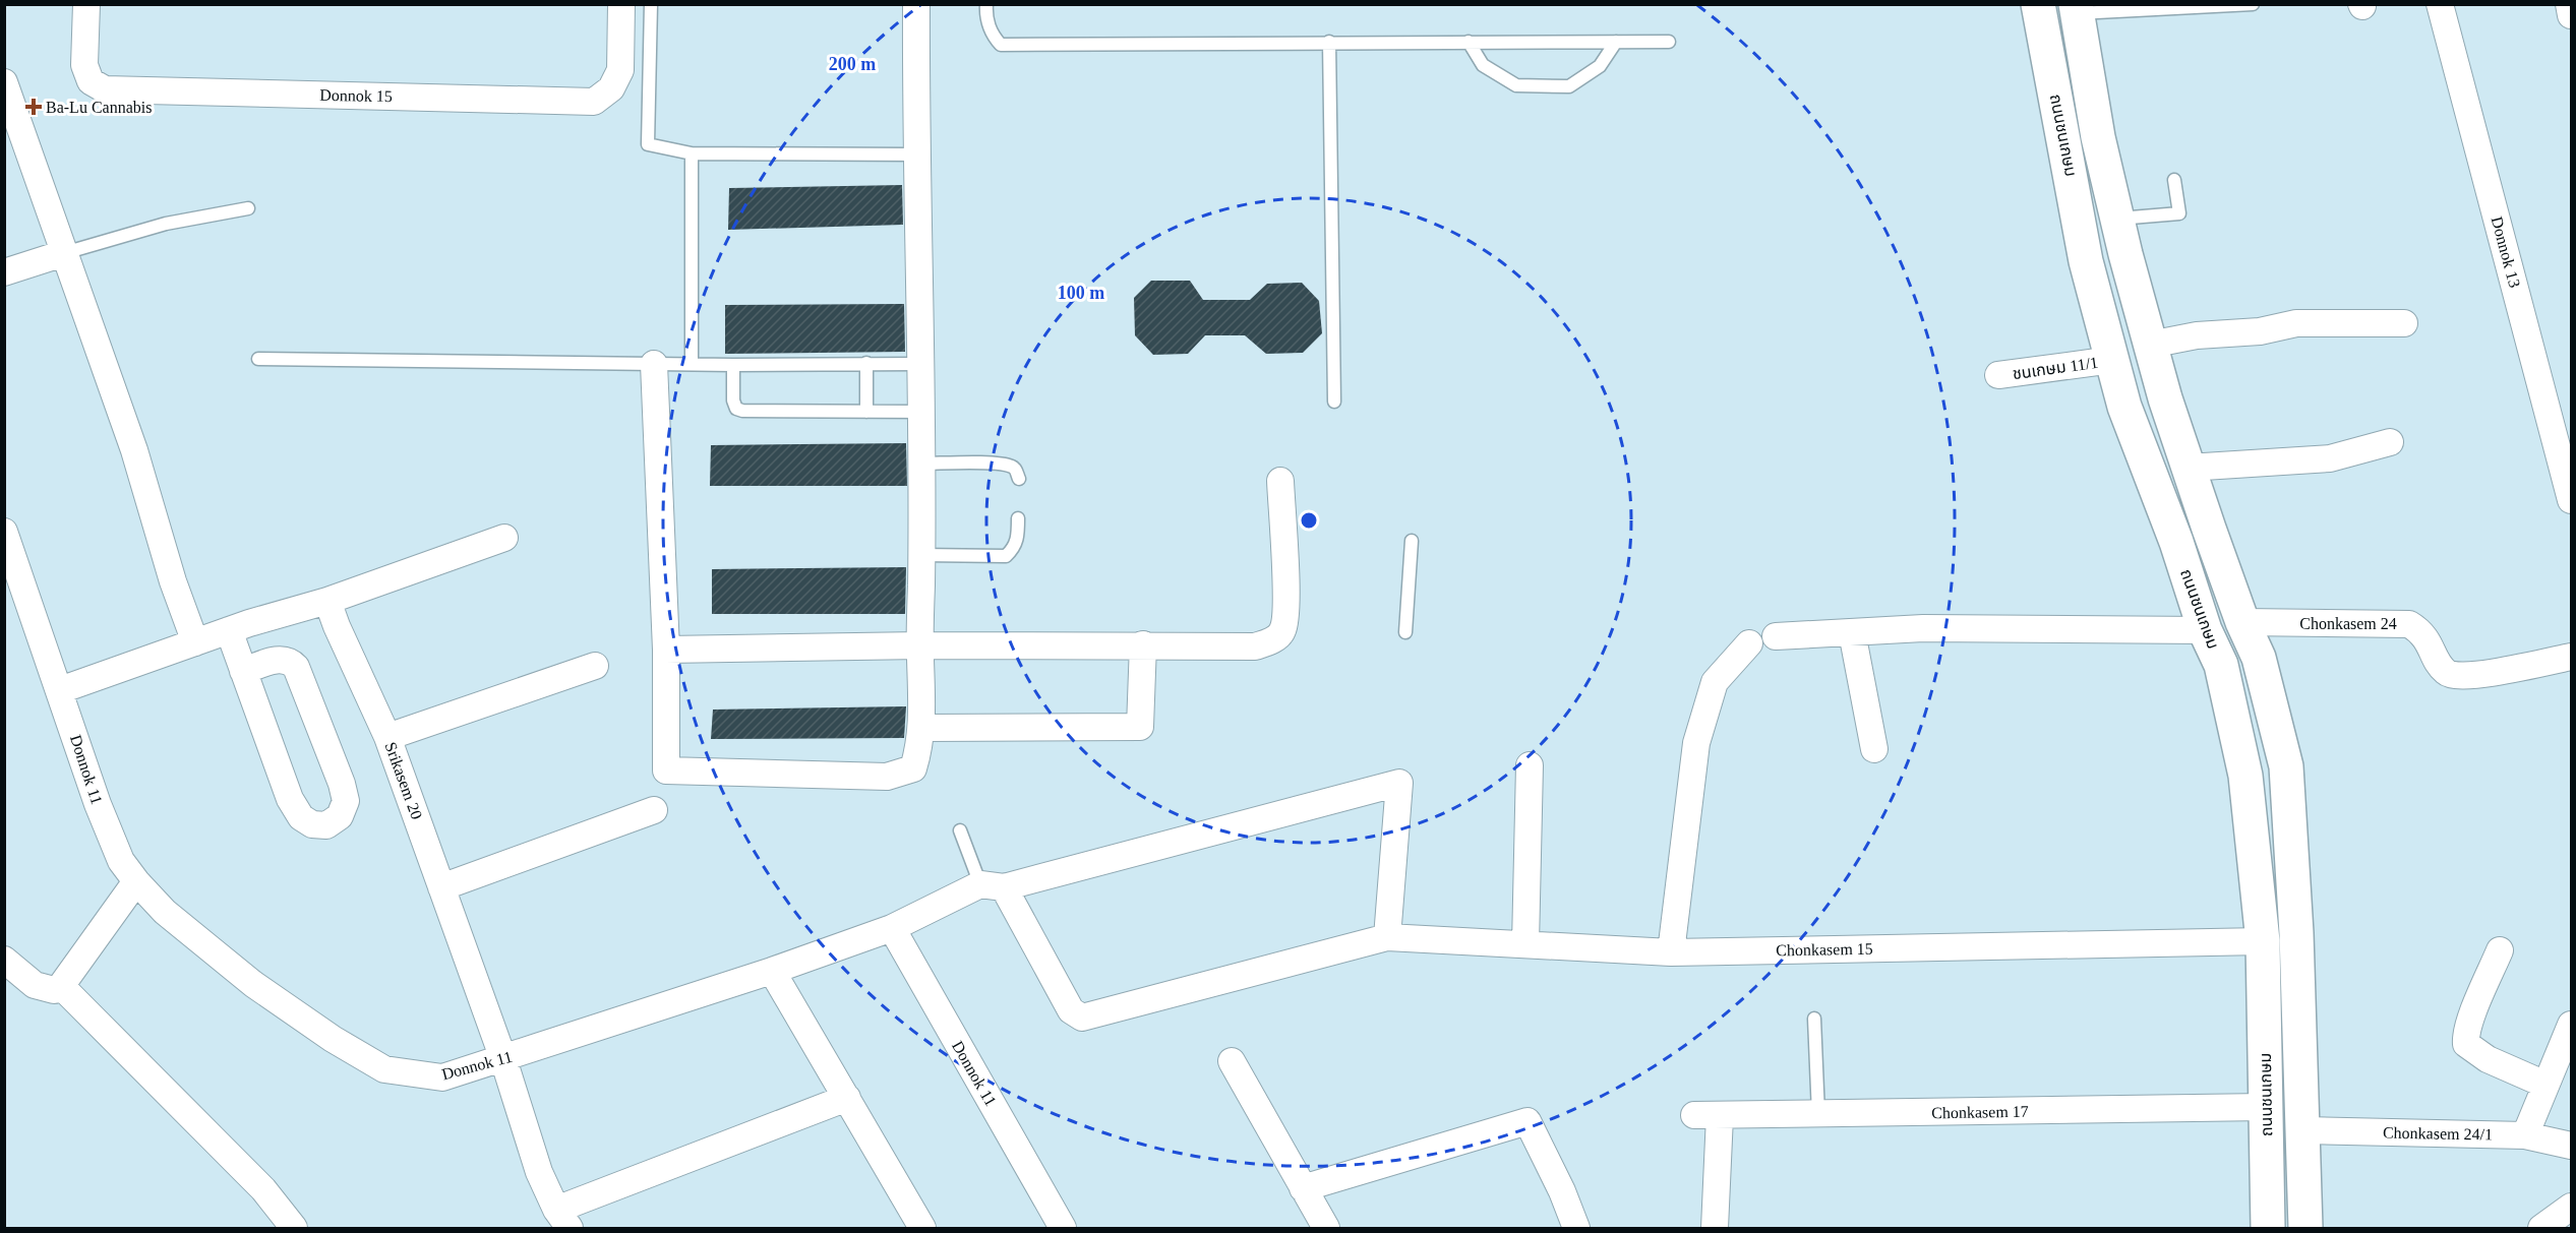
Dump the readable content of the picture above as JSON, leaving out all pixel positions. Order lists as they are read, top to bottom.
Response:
{
  "streets": {
    "main road": ["ถนนชนเกษม"],
    "street": [
      "Donnok 15",
      "Donnok 13",
      "ชนเกษม 11/1",
      "Chonkasem 24",
      "Donnok 11",
      "Srikasem 20",
      "Chonkasem 15",
      "Chonkasem 17",
      "Chonkasem 24/1"
    ]
  },
  "crossings": [
    ["ถนนชนเกษม", "ชนเกษม 11/1"],
    ["ถนนชนเกษม", "Chonkasem 24"],
    ["ถนนชนเกษม", "Chonkasem 15"],
    ["ถนนชนเกษม", "Chonkasem 17"],
    ["ถนนชนเกษม", "Chonkasem 24/1"],
    ["Donnok 11", "Srikasem 20"]
  ],
  "places": {
    "health": ["Ba-Lu Cannabis"]
  },
  "rings": ["200 m", "100 m"]
}
